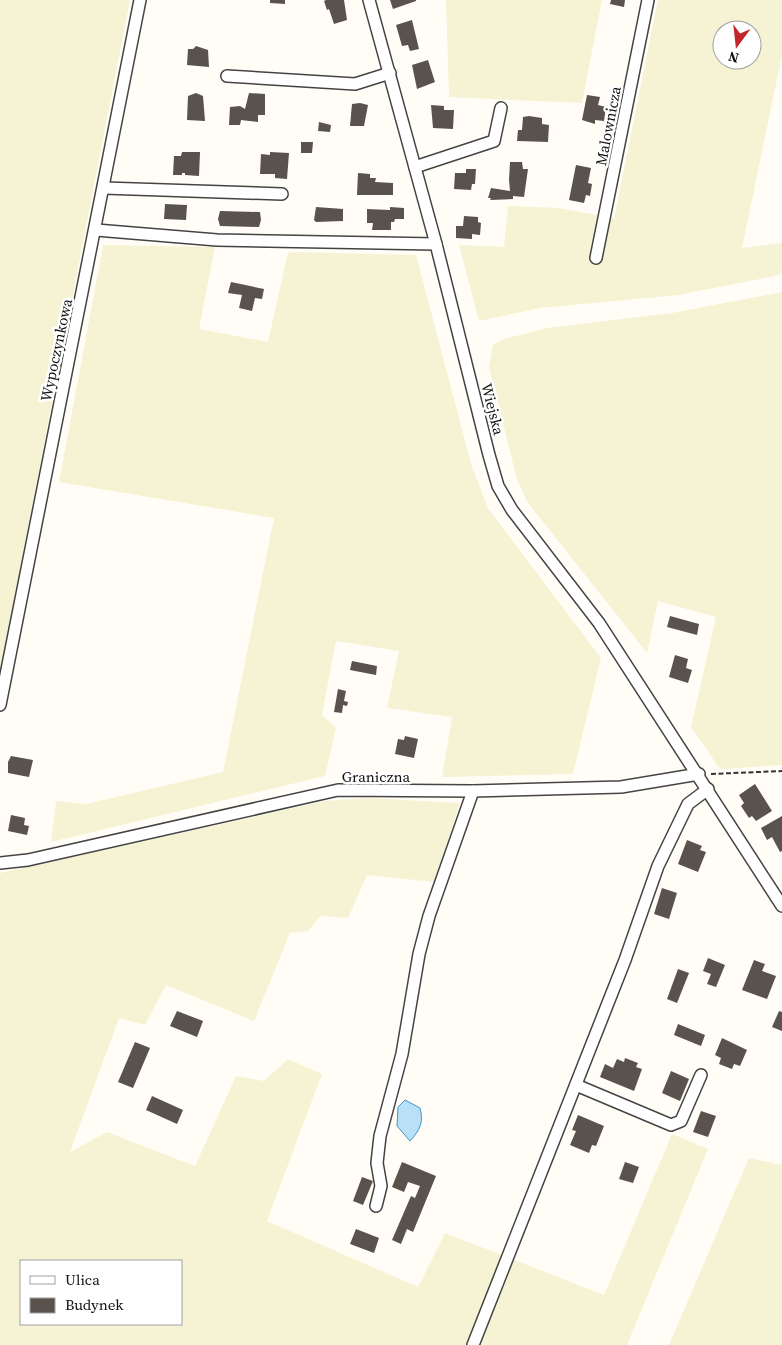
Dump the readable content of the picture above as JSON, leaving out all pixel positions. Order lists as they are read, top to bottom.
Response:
{
  "streets": {
    "street": [
      "Malownicza",
      "Wypoczynkowa",
      "Wiejska",
      "Graniczna"
    ]
  },
  "crossings": [
    ["Wiejska", "Graniczna"]
  ],
  "legend": ["Ulica", "Budynek"],
  "north": "bottom"
}
